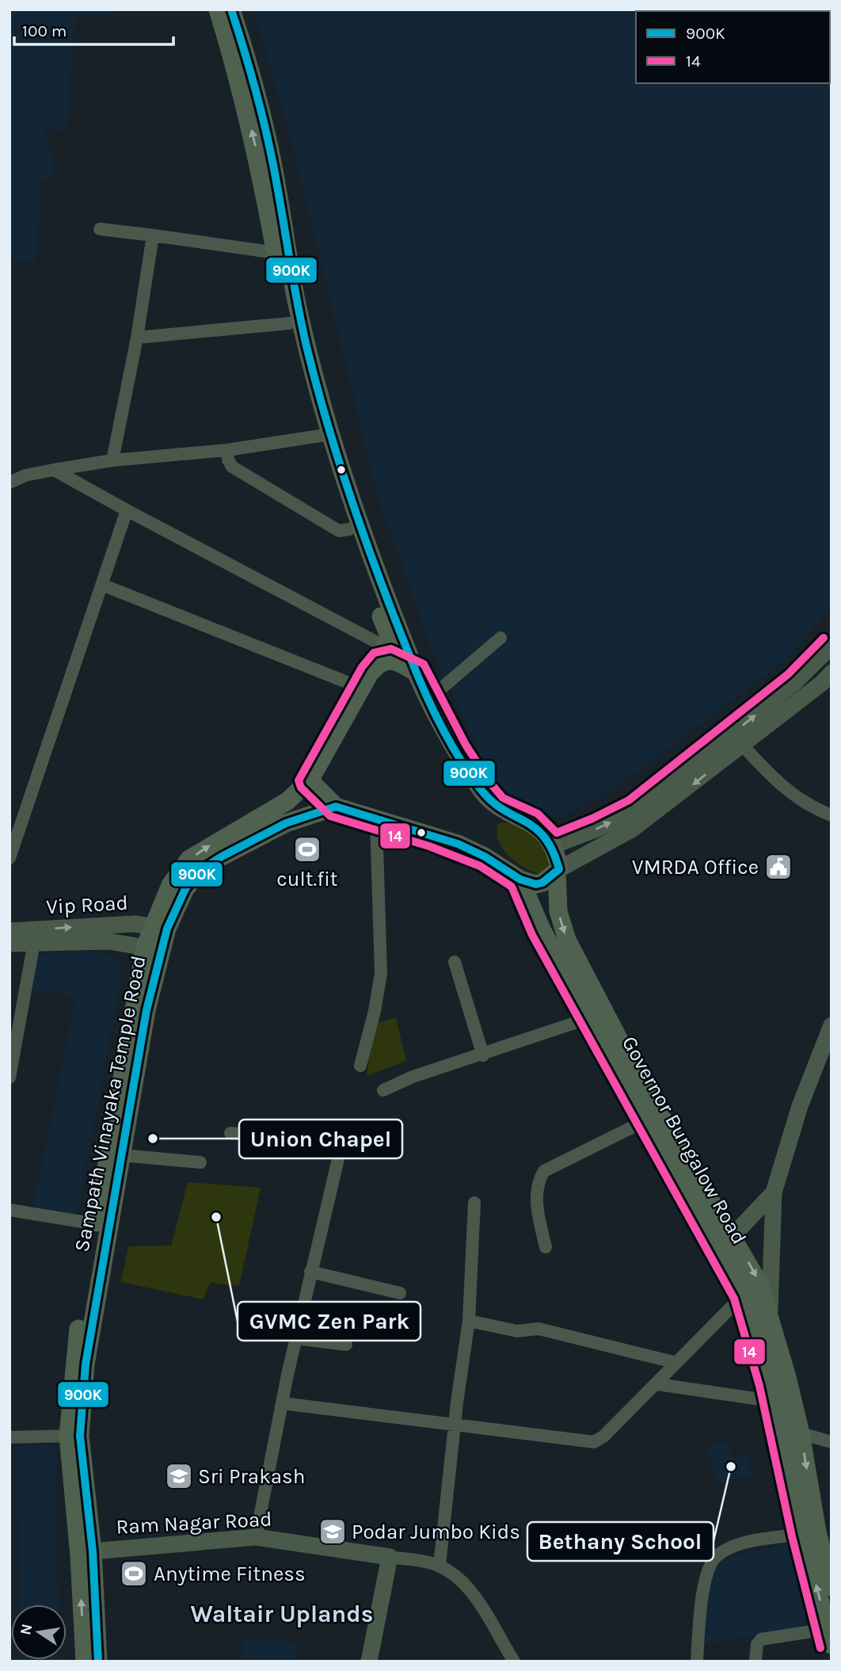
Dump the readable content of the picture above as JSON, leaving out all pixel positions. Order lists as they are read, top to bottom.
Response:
{
  "streets": {
    "main road": ["Sampath Vinayaka Temple Road", "Governor Bungalow Road"],
    "street": ["Vip Road", "Ram Nagar Road"]
  },
  "crossings": [
    ["Vip Road", "Sampath Vinayaka Temple Road"],
    ["Sampath Vinayaka Temple Road", "Ram Nagar Road"]
  ],
  "districts": ["Waltair Uplands"],
  "places": {
    "sports": ["cult.fit", "Anytime Fitness"],
    "public building": ["VMRDA Office"],
    "other": ["Union Chapel", "GVMC Zen Park", "Bethany School"],
    "school or university": ["Sri Prakash", "Podar Jumbo Kids"]
  },
  "lines": ["transit line 900K", "transit line 14"],
  "legend": ["900K", "14"],
  "scale_bar": "100 m",
  "north": "left"
}
